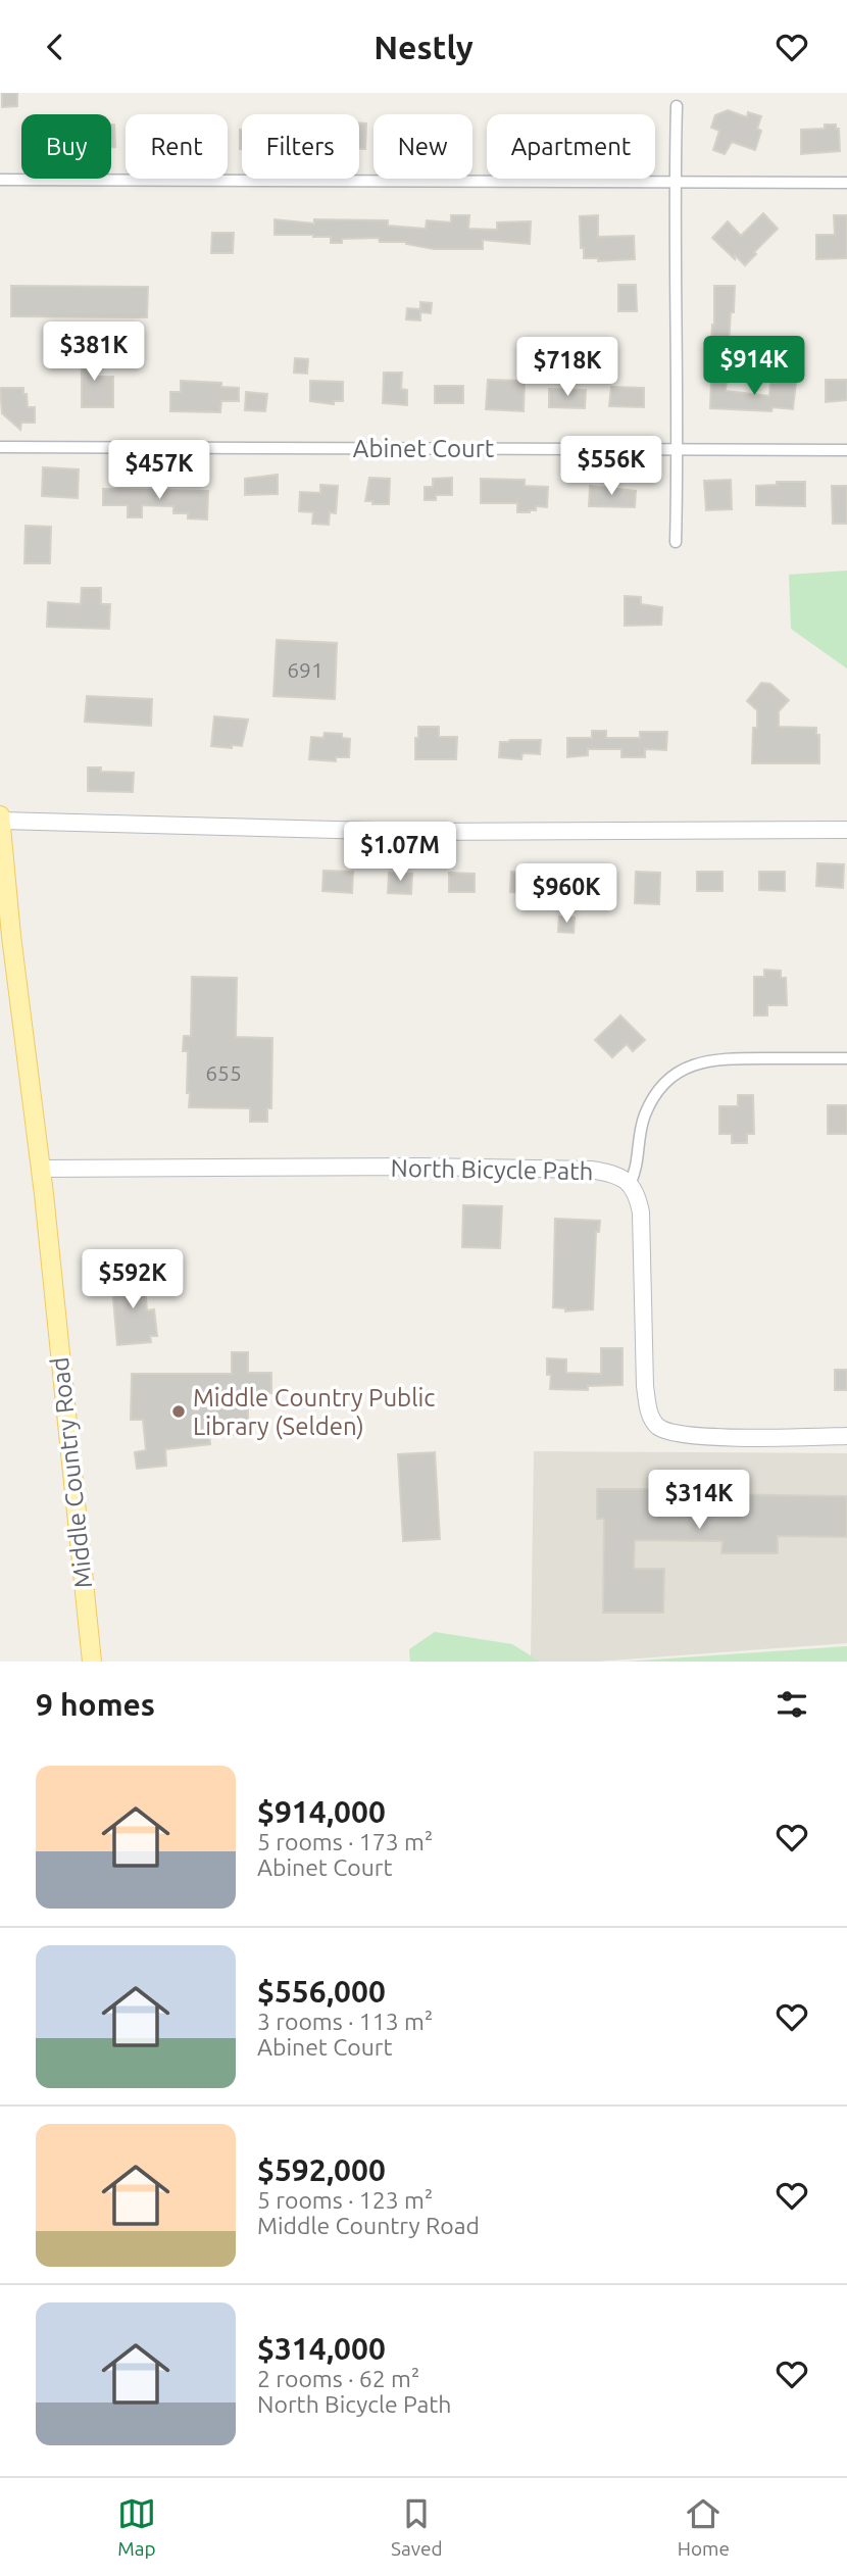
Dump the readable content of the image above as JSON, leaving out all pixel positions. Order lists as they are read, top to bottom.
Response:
{
  "streets": {
    "main road": ["Middle Country Road"],
    "street": ["Abinet Court", "North Bicycle Path"]
  },
  "crossings": [
    ["North Bicycle Path", "Middle Country Road"]
  ],
  "places": ["Middle Country Public Library (Selden)"],
  "house_numbers": ["691", "655"],
  "page": {
    "header": "Nestly",
    "chip": [
      "Buy",
      "Rent",
      "Filters",
      "New",
      "Apartment"
    ],
    "price": [
      "$381K",
      "$914K",
      "$718K",
      "$556K",
      "$457K",
      "$1.07M",
      "$960K",
      "$592K",
      "$314K"
    ],
    "heading": "9 homes",
    "list": [
      {
        "name": "$914,000",
        "note": "5 rooms · 173 m² · Abinet Court"
      },
      {
        "name": "$556,000",
        "note": "3 rooms · 113 m² · Abinet Court"
      },
      {
        "name": "$592,000",
        "note": "5 rooms · 123 m² · Middle Country Road"
      },
      {
        "name": "$314,000",
        "note": "2 rooms · 62 m² · North Bicycle Path"
      }
    ],
    "tabs": ["Map", "Saved", "Home"]
  }
}
